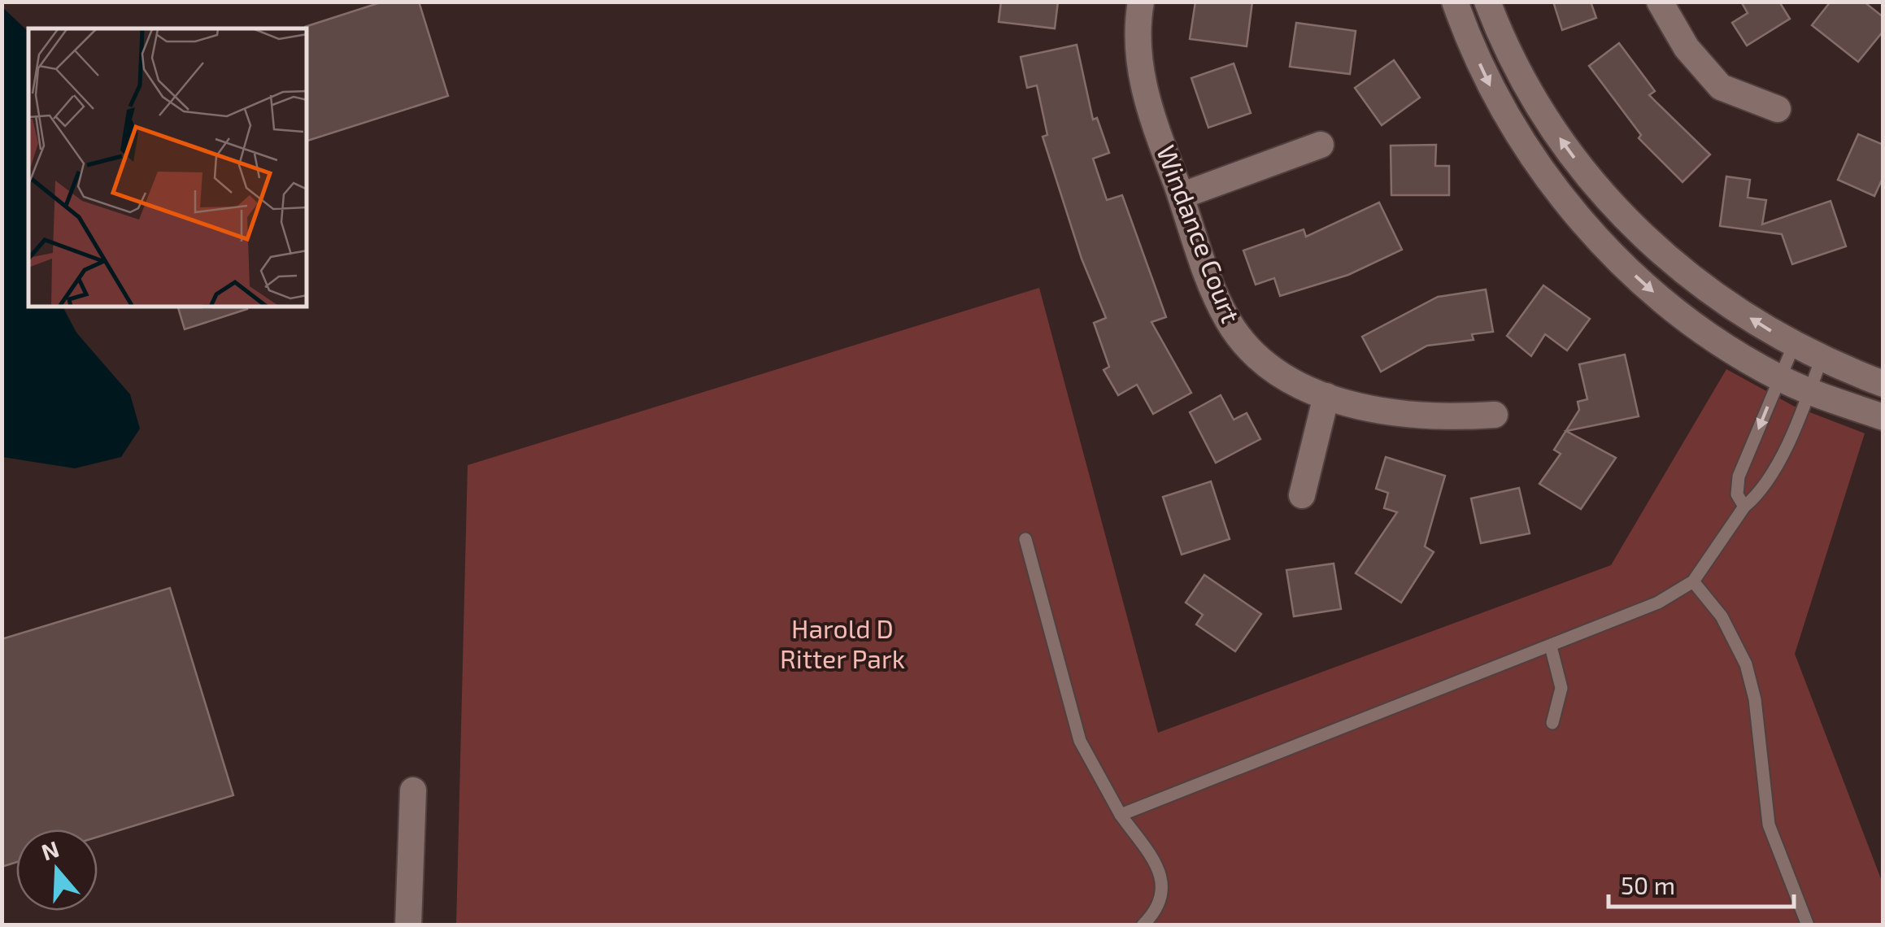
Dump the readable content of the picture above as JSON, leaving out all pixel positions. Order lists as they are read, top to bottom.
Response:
{
  "streets": {
    "street": ["Windance Court"]
  },
  "parks": ["Harold D Ritter Park"],
  "scale_bar": "50 m",
  "north": "top"
}
